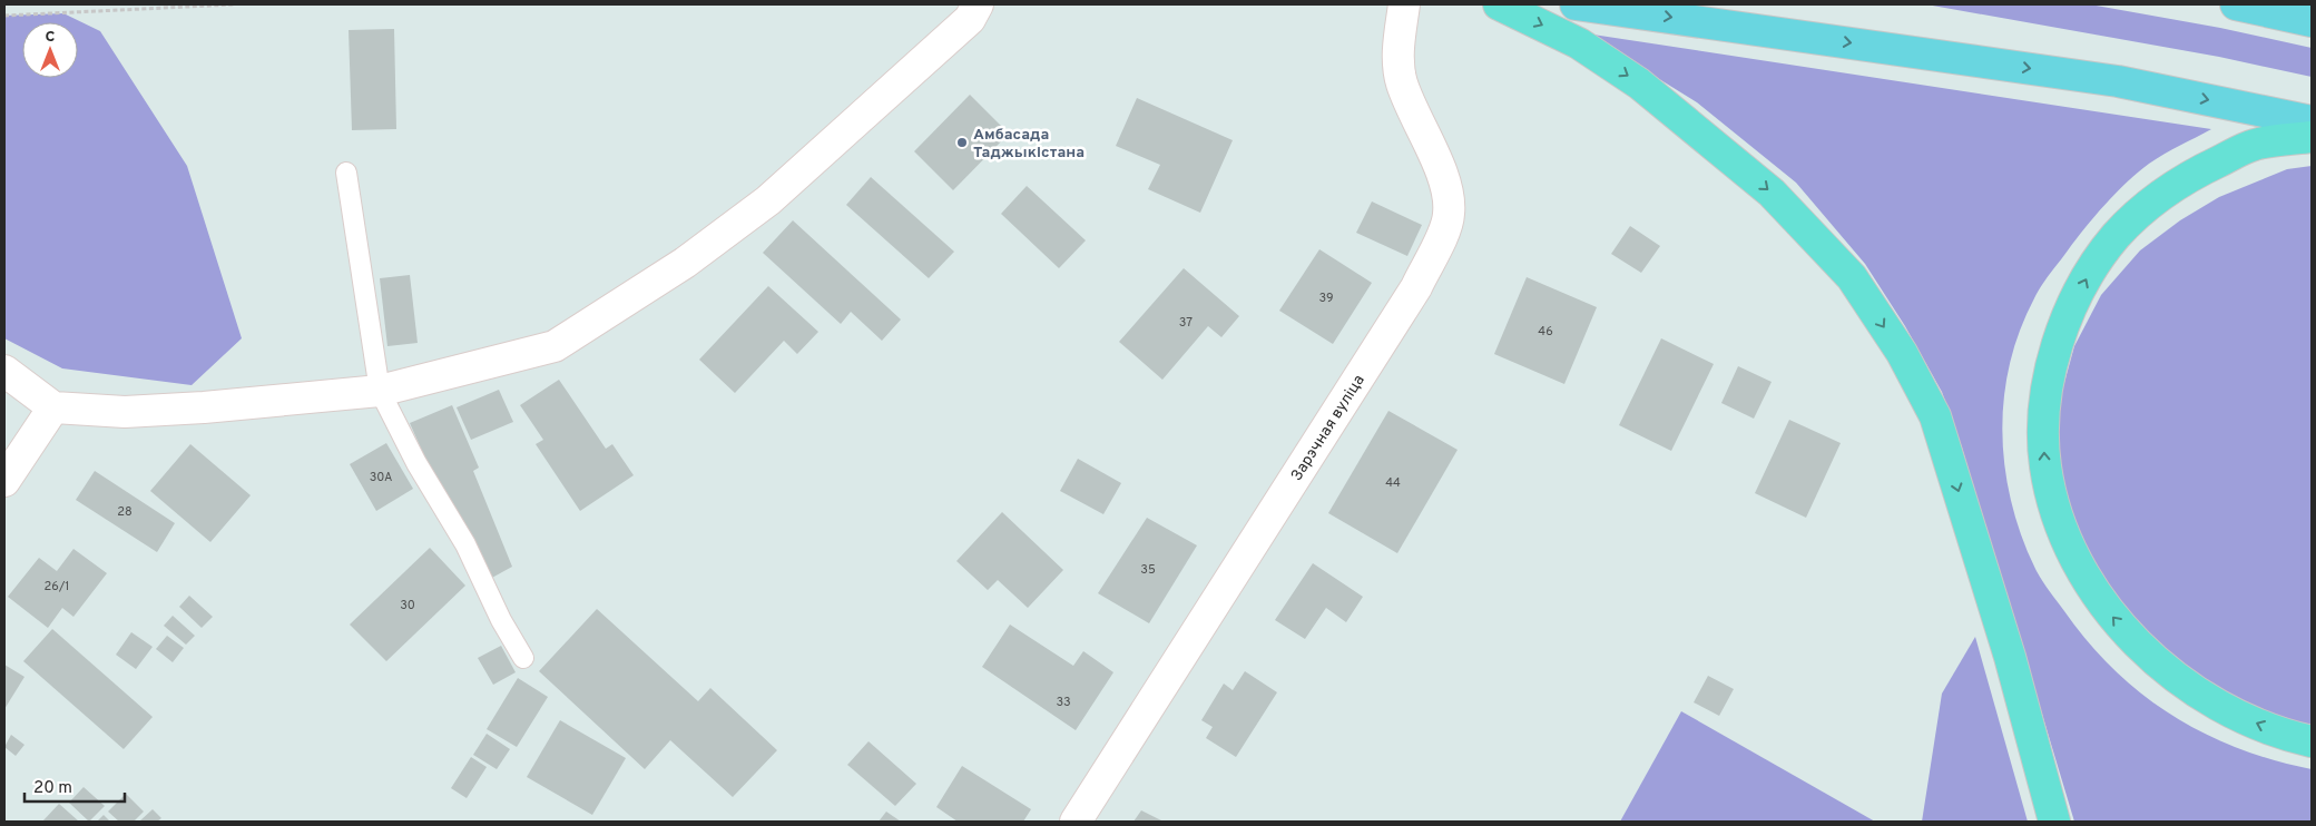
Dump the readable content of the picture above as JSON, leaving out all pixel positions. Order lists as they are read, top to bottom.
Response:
{
  "streets": {
    "street": ["Зарэчная вуліца"]
  },
  "places": ["Амбасада Таджыкістана"],
  "house_numbers": [
    "39",
    "37",
    "46",
    "30А",
    "44",
    "28",
    "35",
    "26/1",
    "30",
    "33"
  ],
  "scale_bar": "20 m",
  "north": "top"
}
